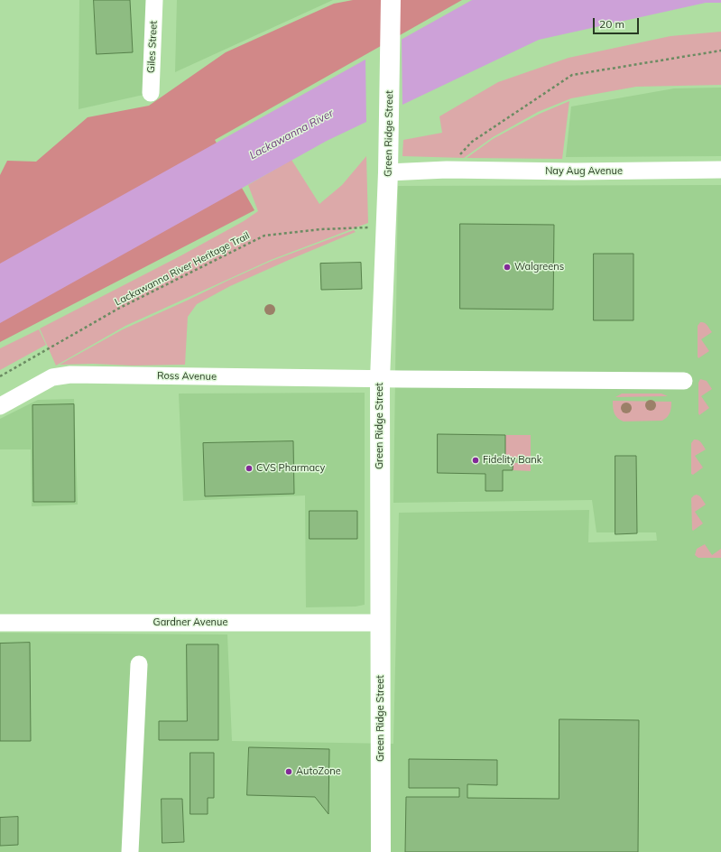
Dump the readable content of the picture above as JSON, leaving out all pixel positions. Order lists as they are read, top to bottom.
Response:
{
  "streets": {
    "main road": ["Green Ridge Street"],
    "street": [
      "Giles Street",
      "Nay Aug Avenue",
      "Ross Avenue",
      "Gardner Avenue"
    ],
    "path": ["Lackawanna River Heritage Trail"]
  },
  "crossings": [
    ["Green Ridge Street", "Nay Aug Avenue"],
    ["Green Ridge Street", "Lackawanna River Heritage Trail"],
    ["Green Ridge Street", "Ross Avenue"],
    ["Green Ridge Street", "Gardner Avenue"]
  ],
  "water": ["Lackawanna River"],
  "places": [
    "Walgreens",
    "Fidelity Bank",
    "CVS Pharmacy",
    "AutoZone"
  ],
  "scale_bar": "20 m"
}
